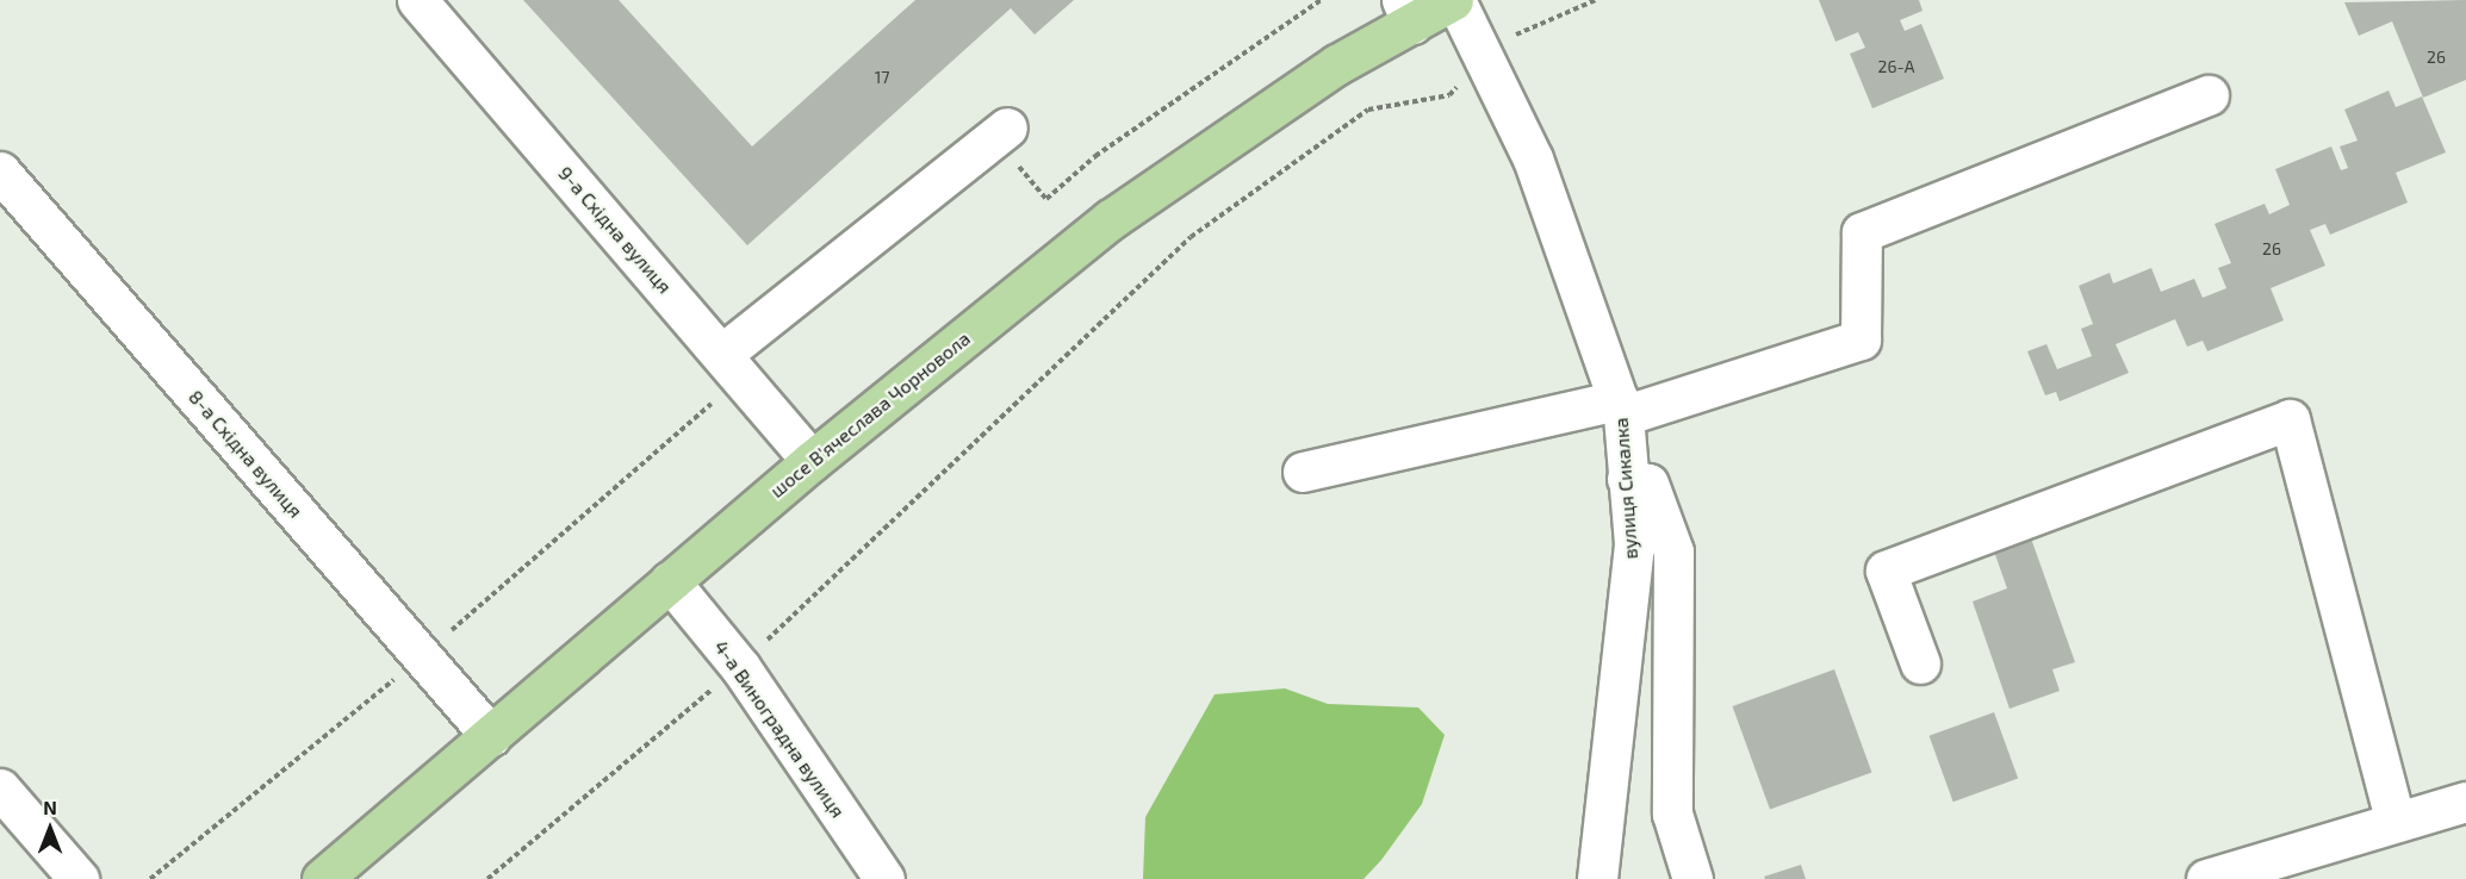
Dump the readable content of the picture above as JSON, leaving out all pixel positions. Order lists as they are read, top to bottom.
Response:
{
  "streets": {
    "main road": ["шосе В'ячеслава Чорновола"],
    "street": [
      "9-а Східна вулиця",
      "8-а Східна вулиця",
      "вулиця Сикалка",
      "4-а Виноградна вулиця"
    ]
  },
  "crossings": [
    ["9-а Східна вулиця", "шосе В'ячеслава Чорновола"],
    ["шосе В'ячеслава Чорновола", "8-а Східна вулиця"],
    ["шосе В'ячеслава Чорновола", "вулиця Сикалка"],
    ["шосе В'ячеслава Чорновола", "4-а Виноградна вулиця"]
  ],
  "house_numbers": [
    "26",
    "26-А",
    "17",
    "26"
  ],
  "north": "top"
}
